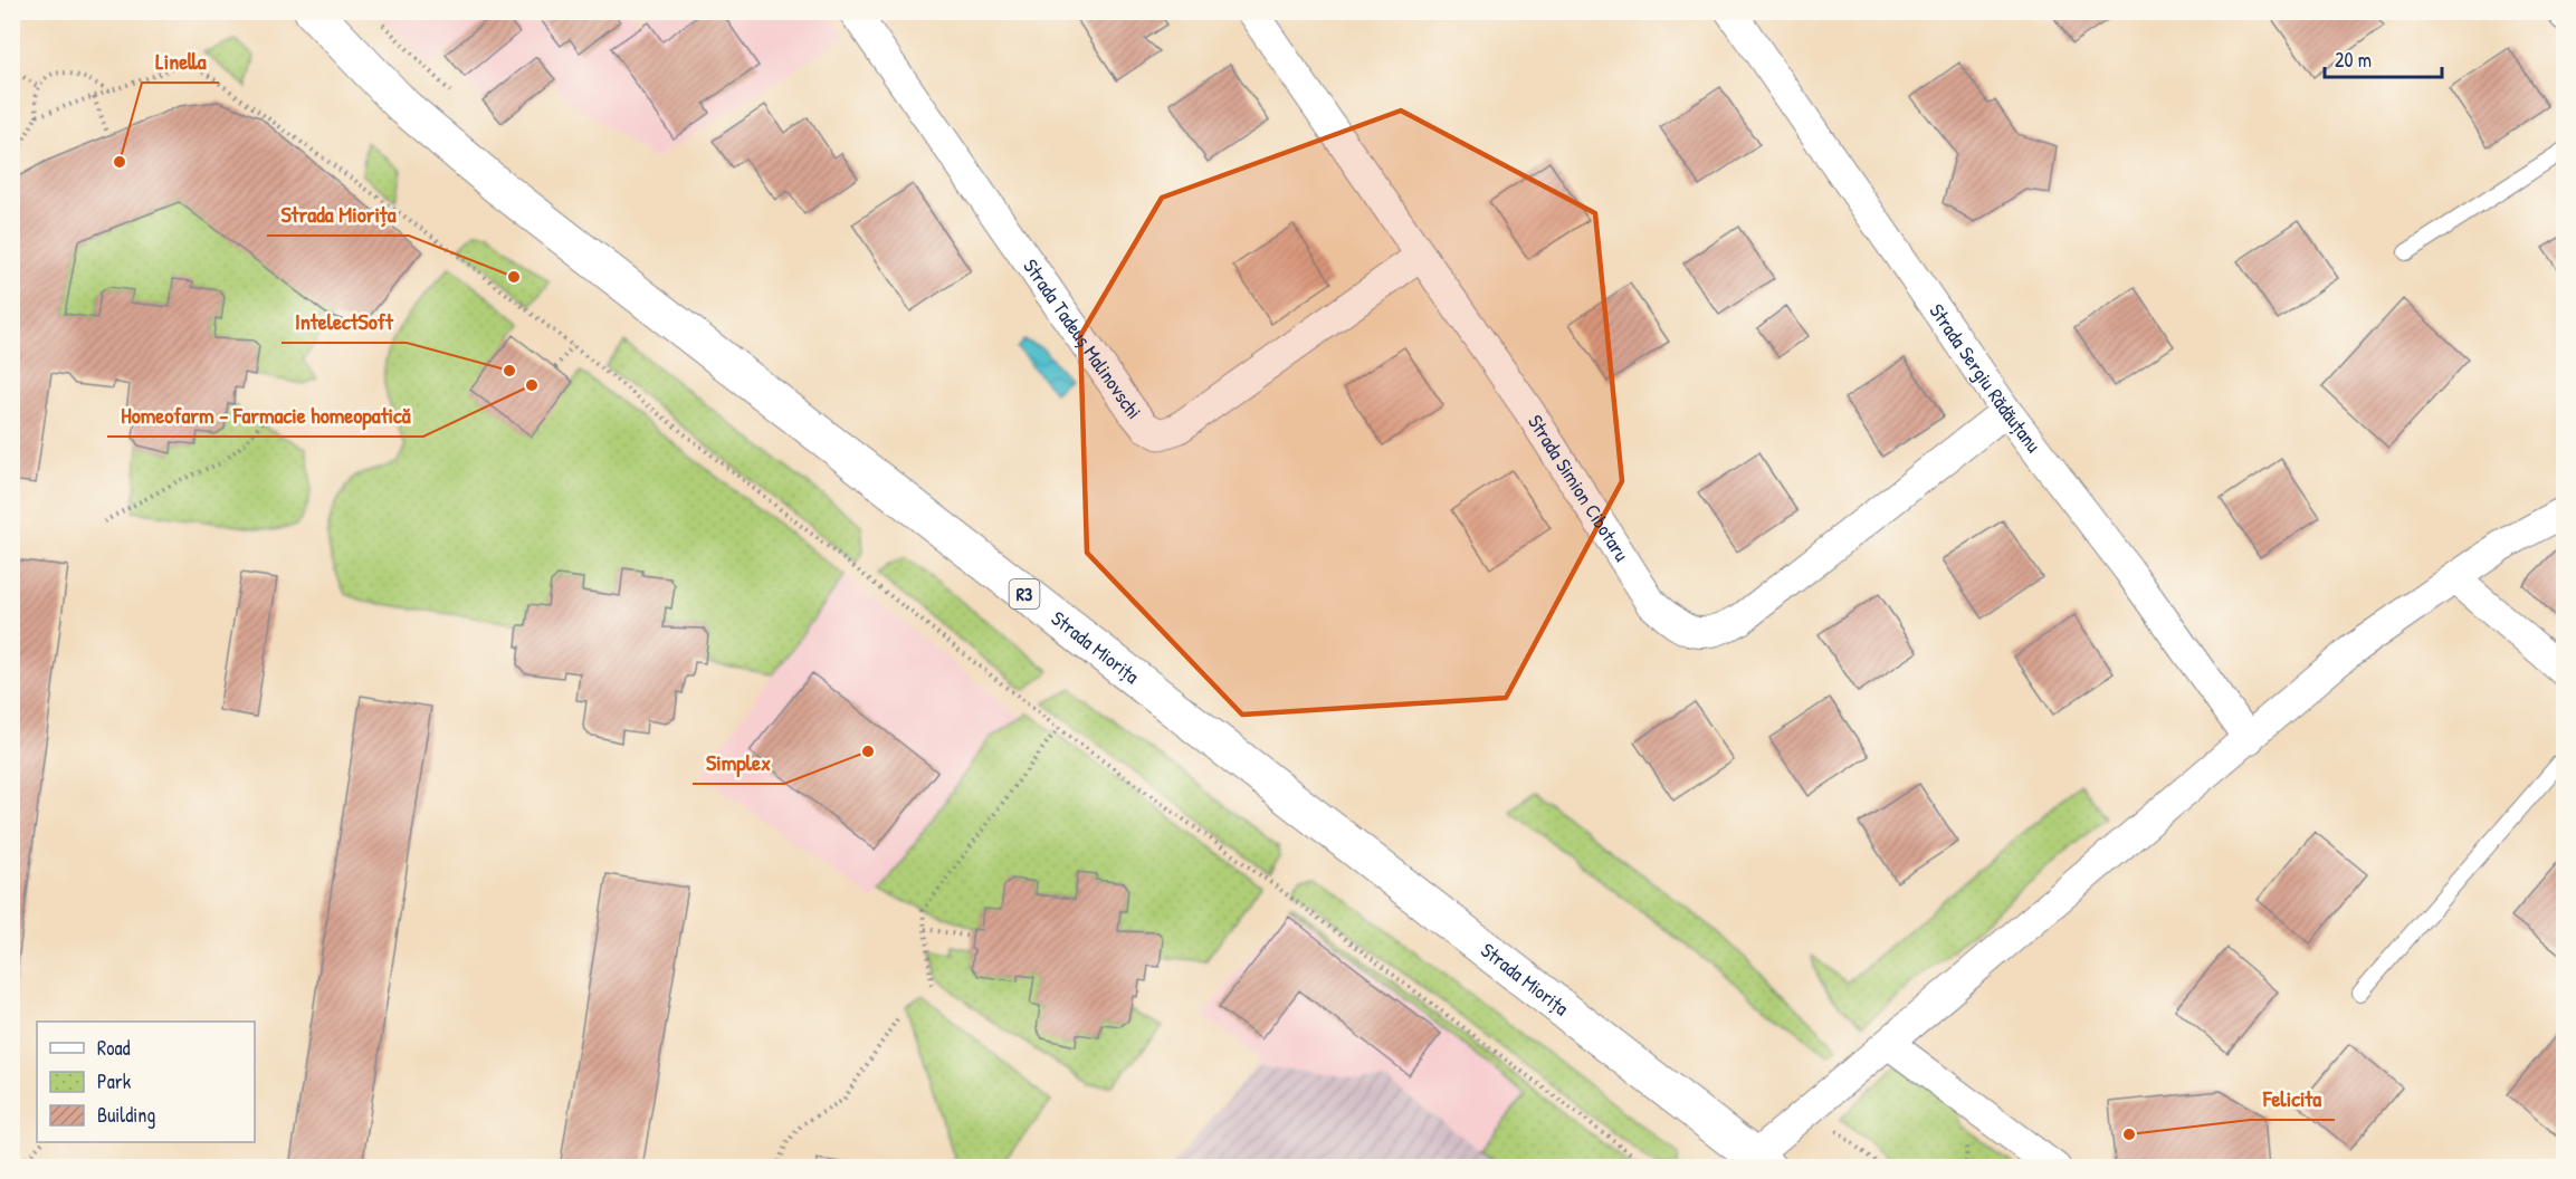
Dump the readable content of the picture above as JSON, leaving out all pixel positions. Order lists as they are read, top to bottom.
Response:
{
  "streets": {
    "main road": ["R3", "Strada Miorița"],
    "street": ["Strada Tadeuș Malinovschi", "Strada Sergiu Rădăuțanu", "Strada Simion Cibotaru"]
  },
  "crossings": [
    ["Strada Tadeuș Malinovschi", "Strada Simion Cibotaru"],
    ["Strada Sergiu Rădăuțanu", "Strada Simion Cibotaru"]
  ],
  "places": [
    "Linella",
    "Strada Miorița",
    "IntelectSoft",
    "Homeofarm - Farmacie homeopatică",
    "Simplex",
    "Felicita"
  ],
  "legend": ["Road", "Park", "Building"],
  "scale_bar": "20 m"
}
